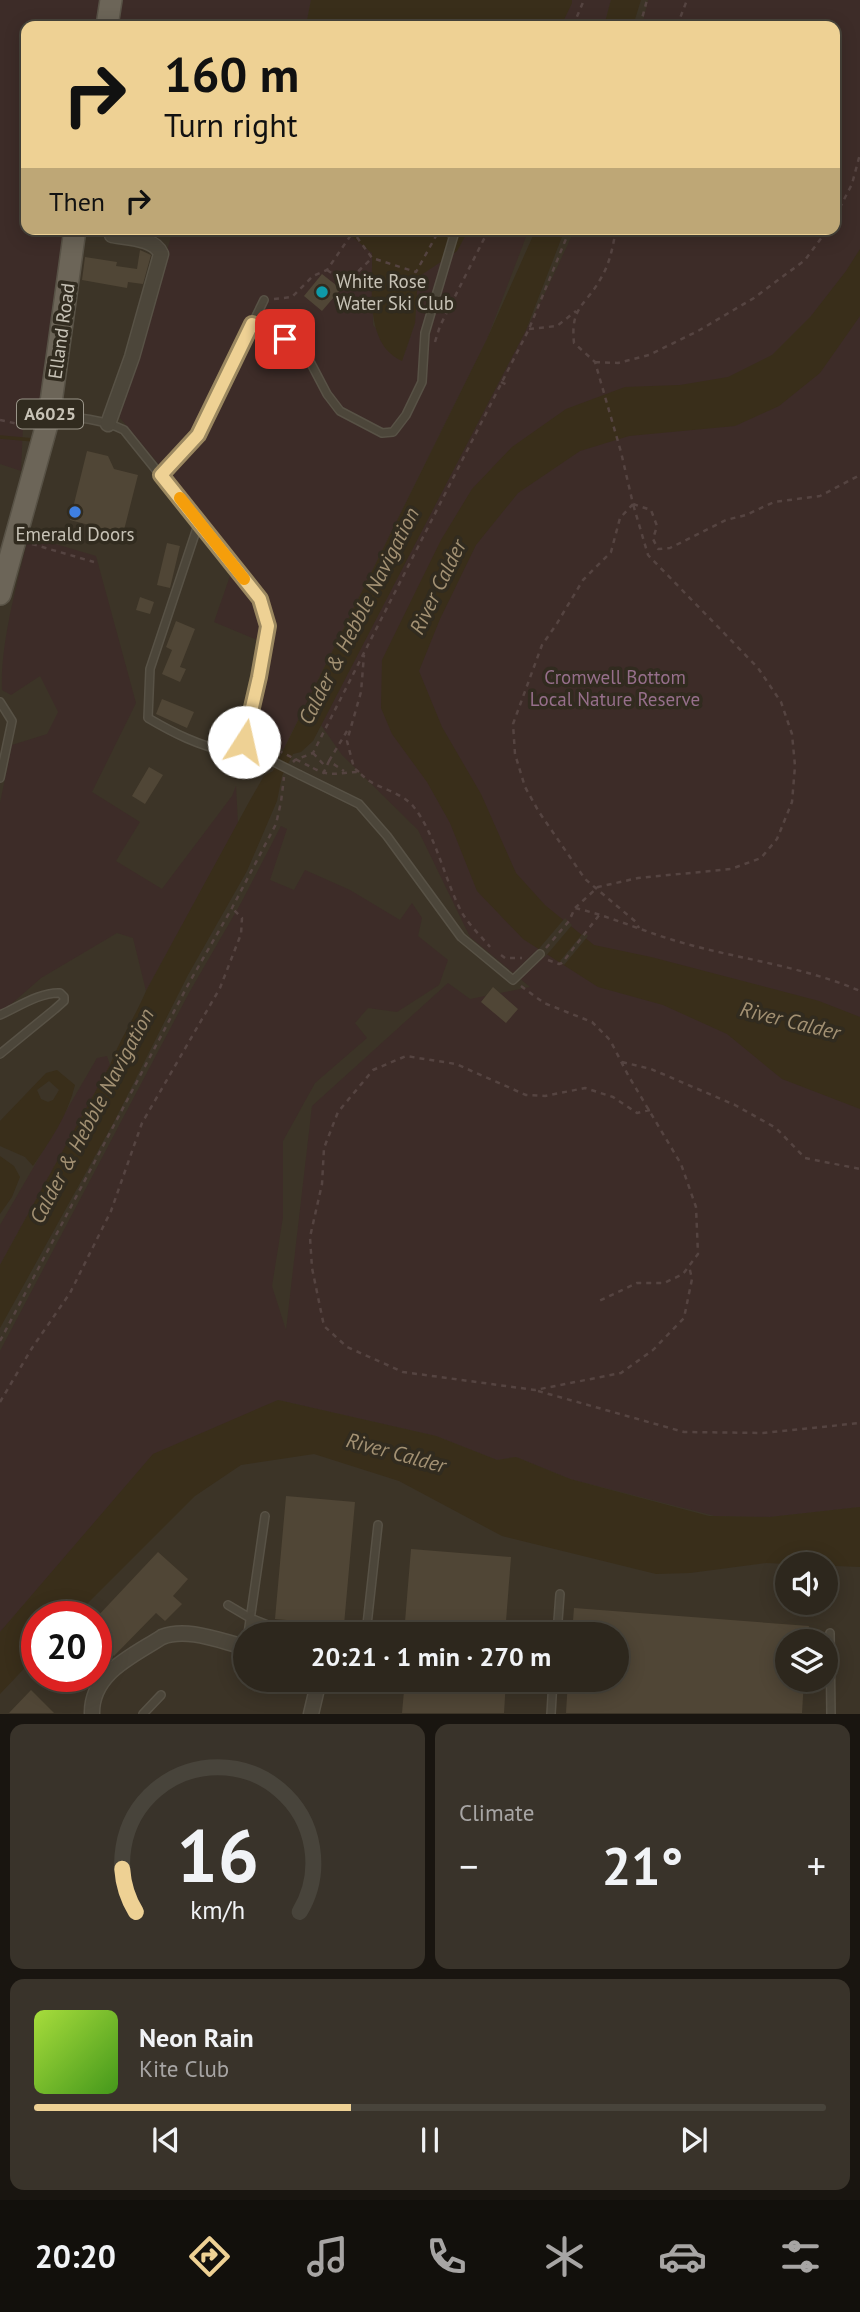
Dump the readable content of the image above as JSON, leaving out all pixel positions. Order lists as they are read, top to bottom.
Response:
{
  "streets": {
    "main road": ["Elland Road", "A6025"]
  },
  "water": ["River Calder", "Calder & Hebble Navigation"],
  "parks": ["Cromwell Bottom Local Nature Reserve"],
  "places": ["White Rose Water Ski Club", "Emerald Doors"],
  "page": {
    "turn": ["160 m", "Turn right"],
    "then": "Then",
    "limit": "20",
    "trip": "20:21 · 1 min · 270 m",
    "tile": "Climate",
    "heat": ["−", "21°", "+"],
    "song": ["Neon Rain", "Kite Club"],
    "tabs": "20:20",
    "gauge": ["16", "km/h"]
  }
}
